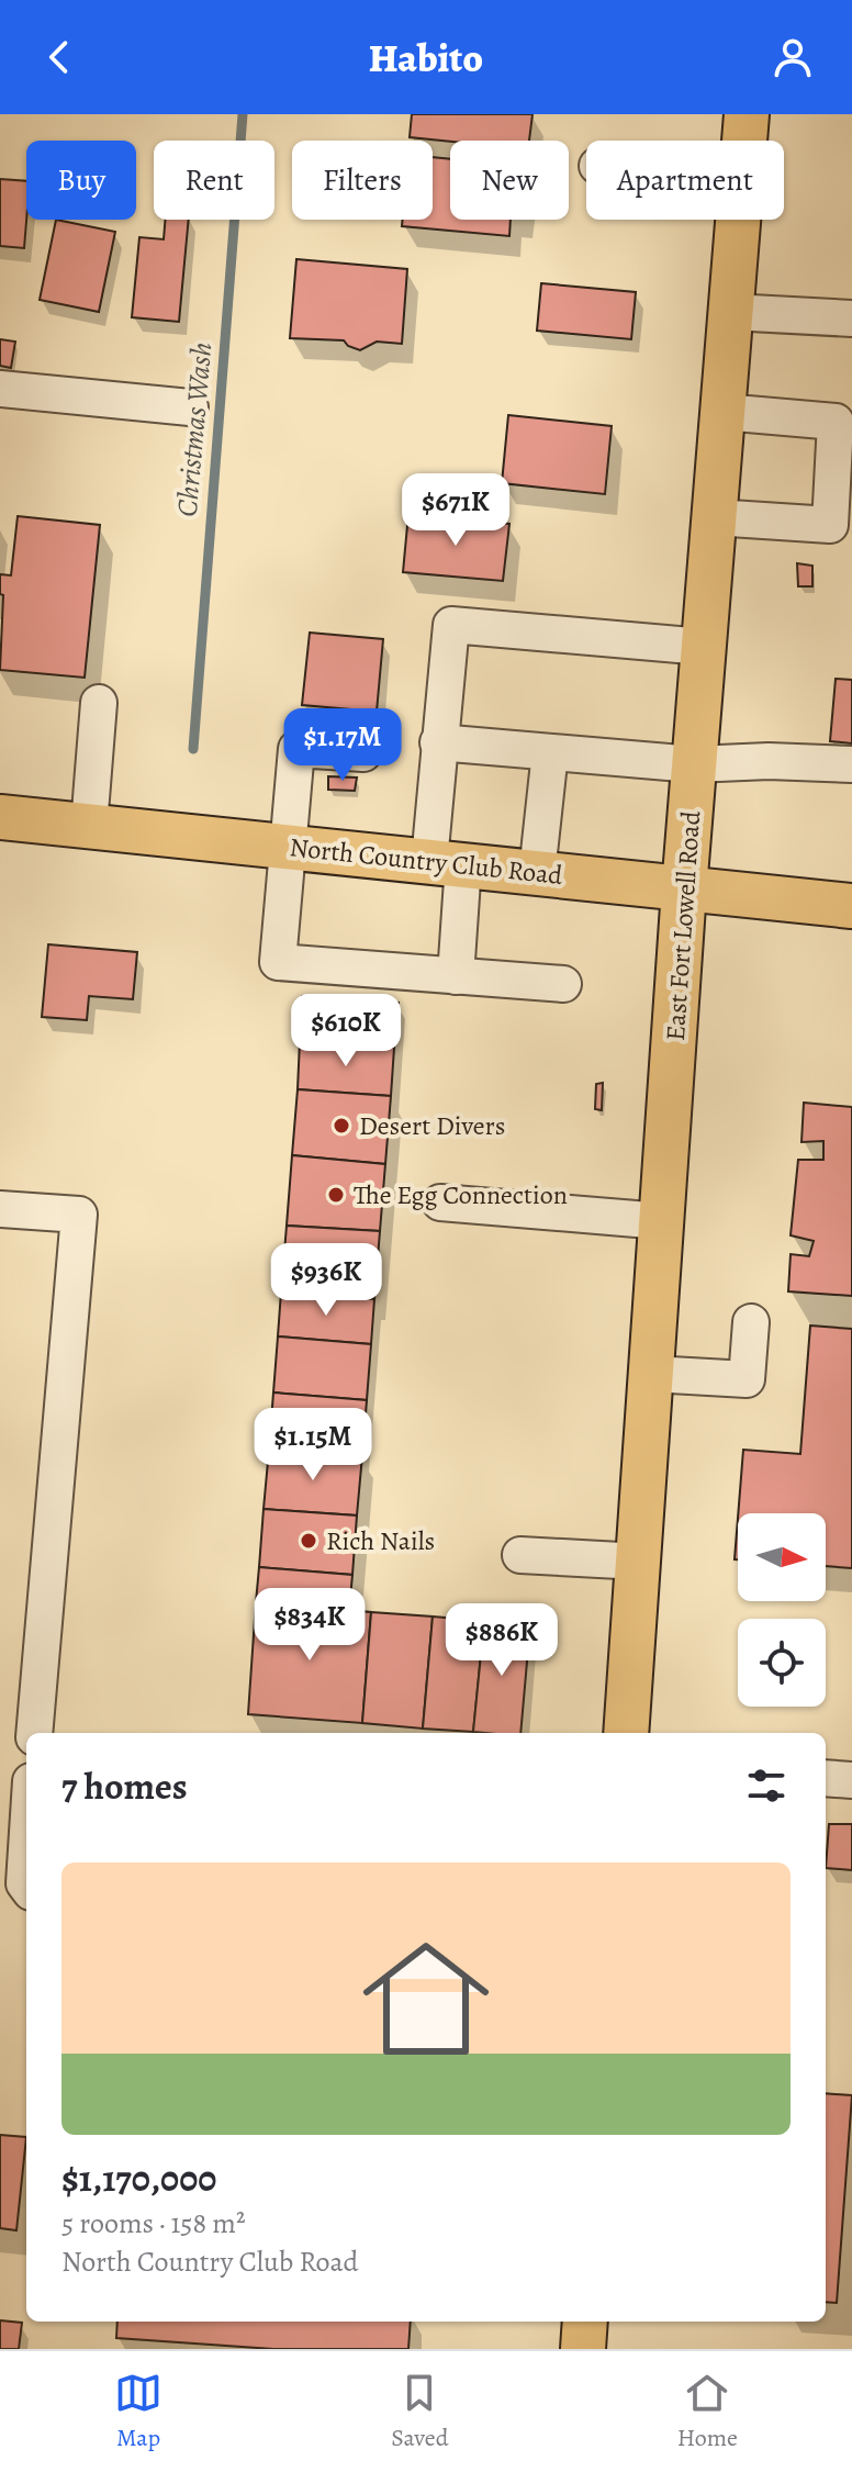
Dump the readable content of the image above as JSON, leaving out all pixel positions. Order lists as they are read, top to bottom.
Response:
{
  "streets": {
    "main road": ["North Country Club Road", "East Fort Lowell Road"]
  },
  "crossings": [
    ["North Country Club Road", "East Fort Lowell Road"]
  ],
  "water": ["Christmas Wash"],
  "places": ["Desert Divers", "The Egg Connection", "Rich Nails"],
  "north": "right",
  "page": {
    "header": "Habito",
    "chip": [
      "Buy",
      "Rent",
      "Filters",
      "New",
      "Apartment"
    ],
    "price": [
      "$671K",
      "$1.17M",
      "$610K",
      "$936K",
      "$1.15M",
      "$834K",
      "$886K"
    ],
    "heading": "7 homes",
    "list": [
      {
        "name": "$1,170,000",
        "note": "5 rooms · 158 m² · North Country Club Road"
      }
    ],
    "tabs": ["Map", "Saved", "Home"]
  }
}
